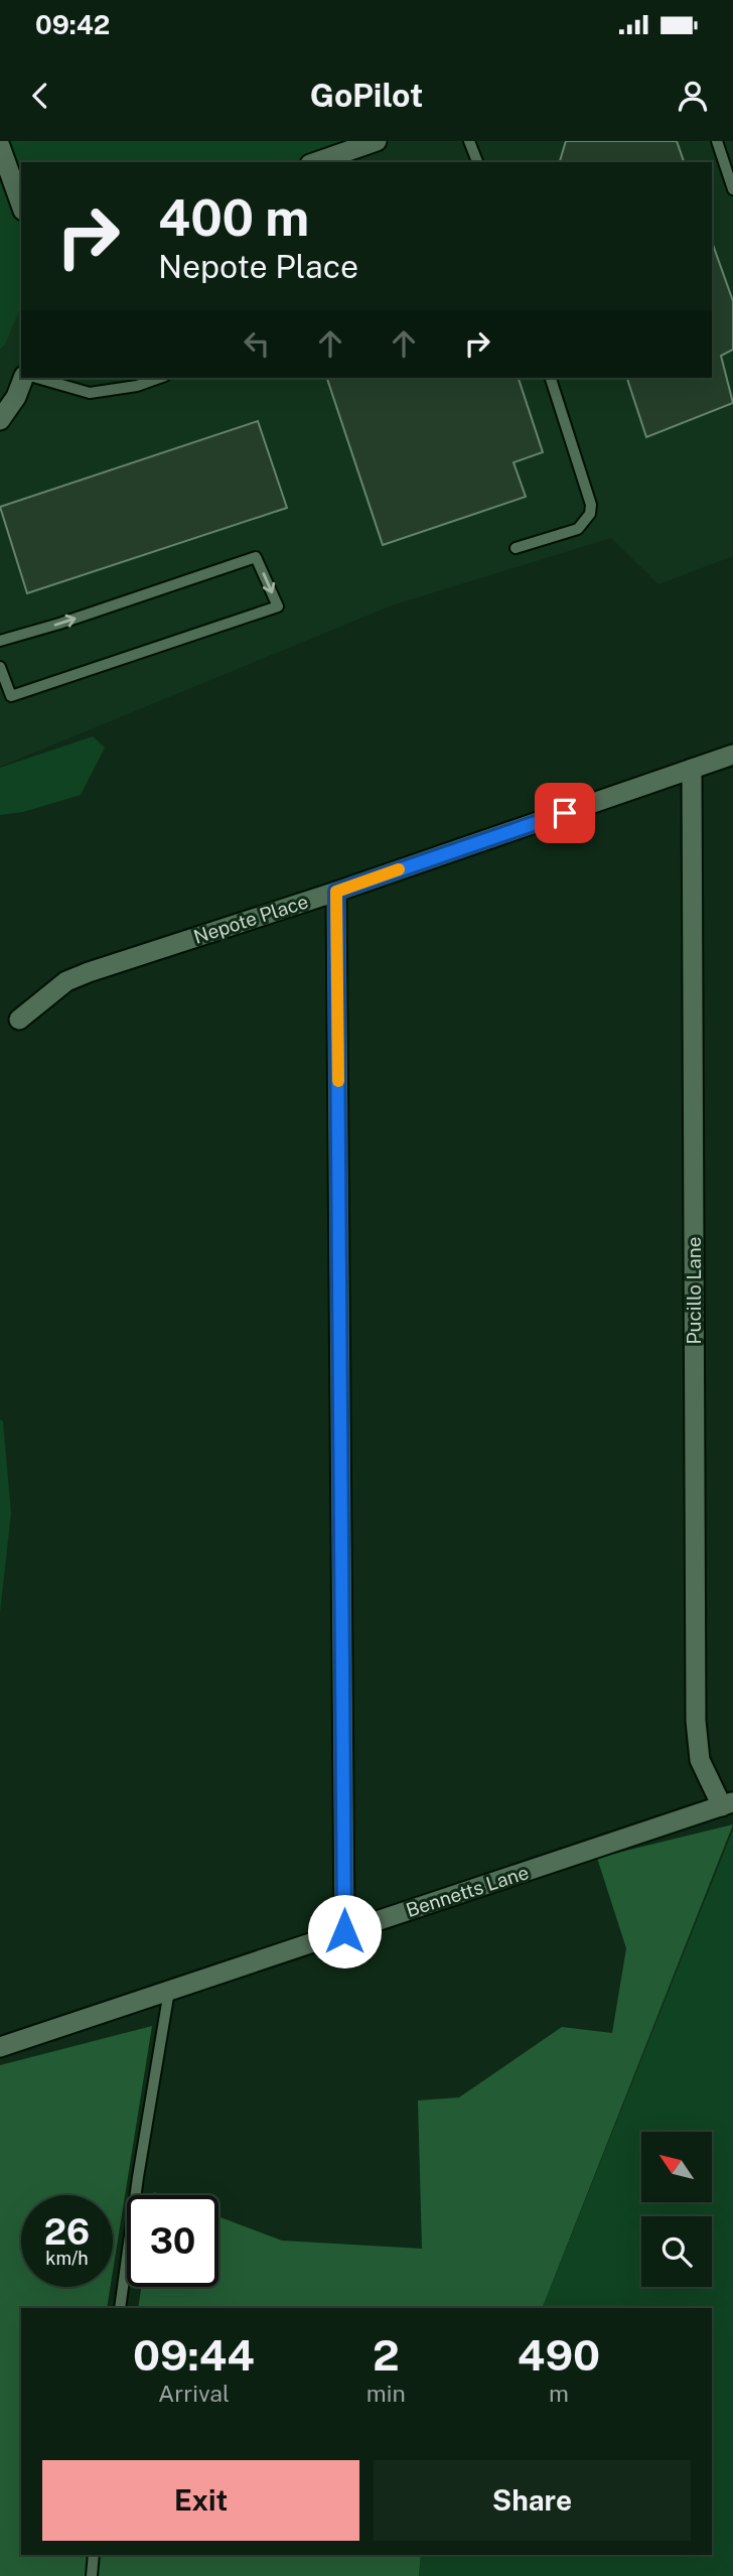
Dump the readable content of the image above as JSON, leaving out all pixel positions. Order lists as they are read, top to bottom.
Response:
{
  "streets": {
    "street": ["Nepote Place", "Pucillo Lane", "Bennetts Lane"]
  },
  "crossings": [
    ["Nepote Place", "Pucillo Lane"],
    ["Pucillo Lane", "Bennetts Lane"]
  ],
  "north": "top left",
  "page": {
    "status": "09:42",
    "header": "GoPilot",
    "turn": ["400 m", "Nepote Place"],
    "speed": "26 km/h",
    "limit": "30",
    "eta": [
      "09:44",
      "Arrival",
      "2",
      "min",
      "490",
      "m"
    ],
    "buttons": ["Exit", "Share"]
  }
}
